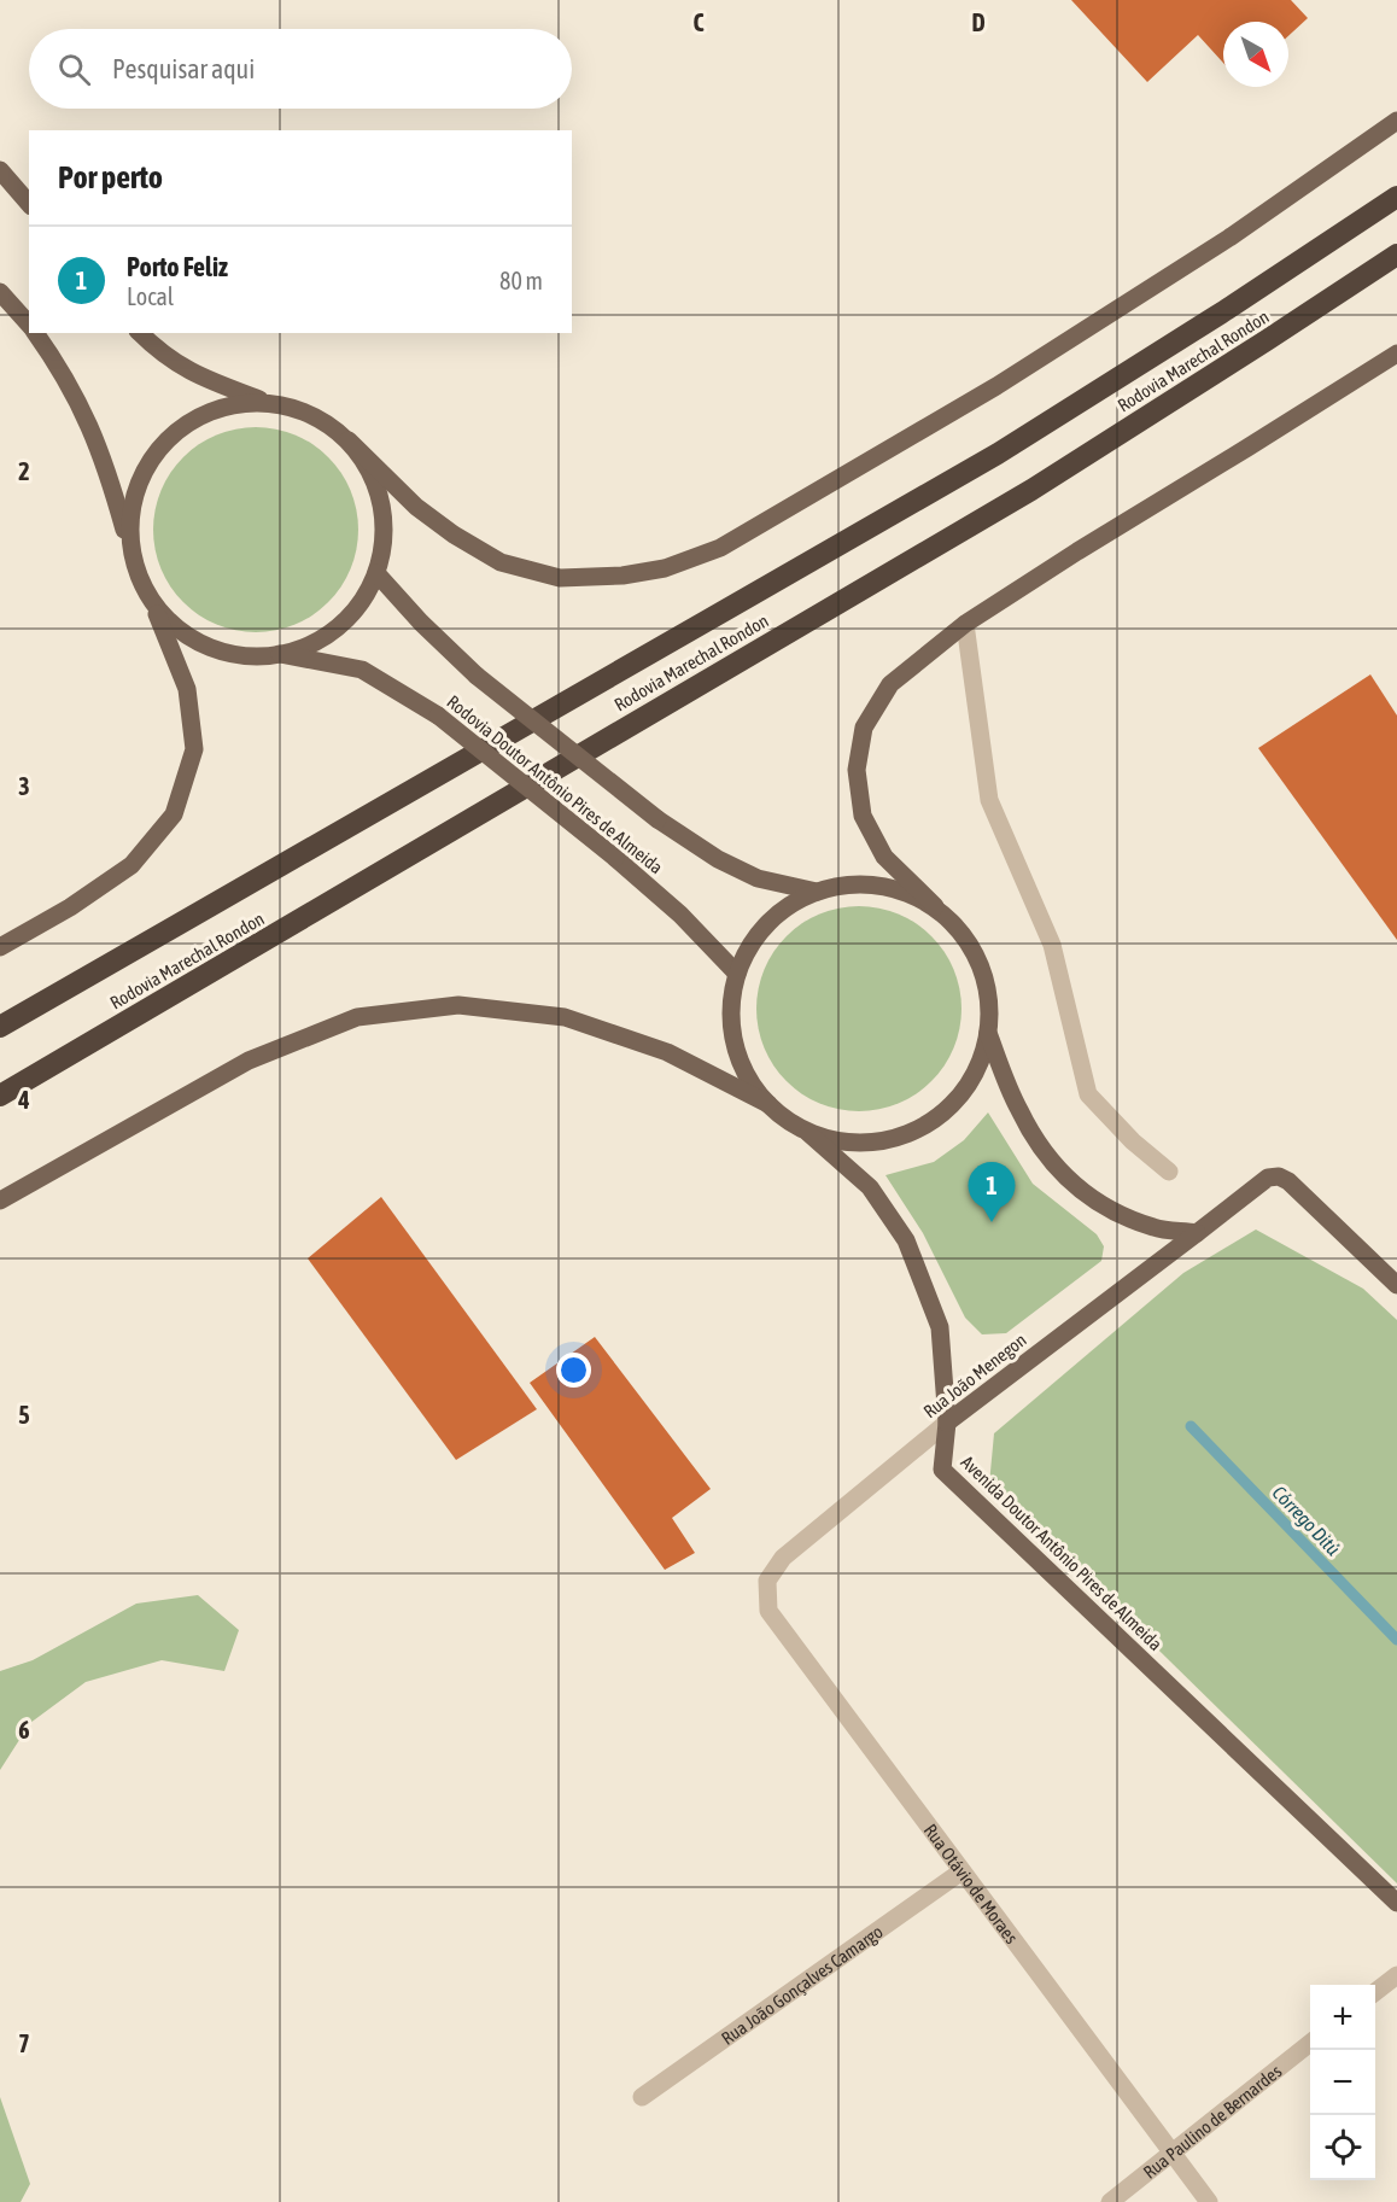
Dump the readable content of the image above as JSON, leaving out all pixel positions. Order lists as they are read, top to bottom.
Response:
{
  "streets": {
    "highway": ["Rodovia Marechal Rondon"],
    "main road": ["Rodovia Doutor Antônio Pires de Almeida", "Rua João Menegon", "Avenida Doutor Antônio Pires de Almeida"],
    "street": ["Rua Otávio de Moraes", "Rua João Gonçalves Camargo", "Rua Paulino de Bernardes"]
  },
  "crossings": [
    ["Rodovia Doutor Antônio Pires de Almeida", "Avenida Doutor Antônio Pires de Almeida"],
    ["Rua João Menegon", "Avenida Doutor Antônio Pires de Almeida"],
    ["Rua João Menegon", "Rua Otávio de Moraes"],
    ["Rua Otávio de Moraes", "Rua João Gonçalves Camargo"],
    ["Rua Otávio de Moraes", "Rua Paulino de Bernardes"]
  ],
  "water": ["Córrego Ditú"],
  "north": "bottom right",
  "page": {
    "search": "Pesquisar aqui",
    "heading": "Por perto",
    "list": [
      {
        "mark": "1",
        "name": "Porto Feliz",
        "note": "Local",
        "value": "80 m"
      }
    ],
    "pins": "1",
    "map_buttons": ["+", "−"]
  },
  "grid": {
    "columns": ["C", "D"],
    "rows": [
      "2",
      "3",
      "4",
      "5",
      "6",
      "7"
    ]
  }
}
